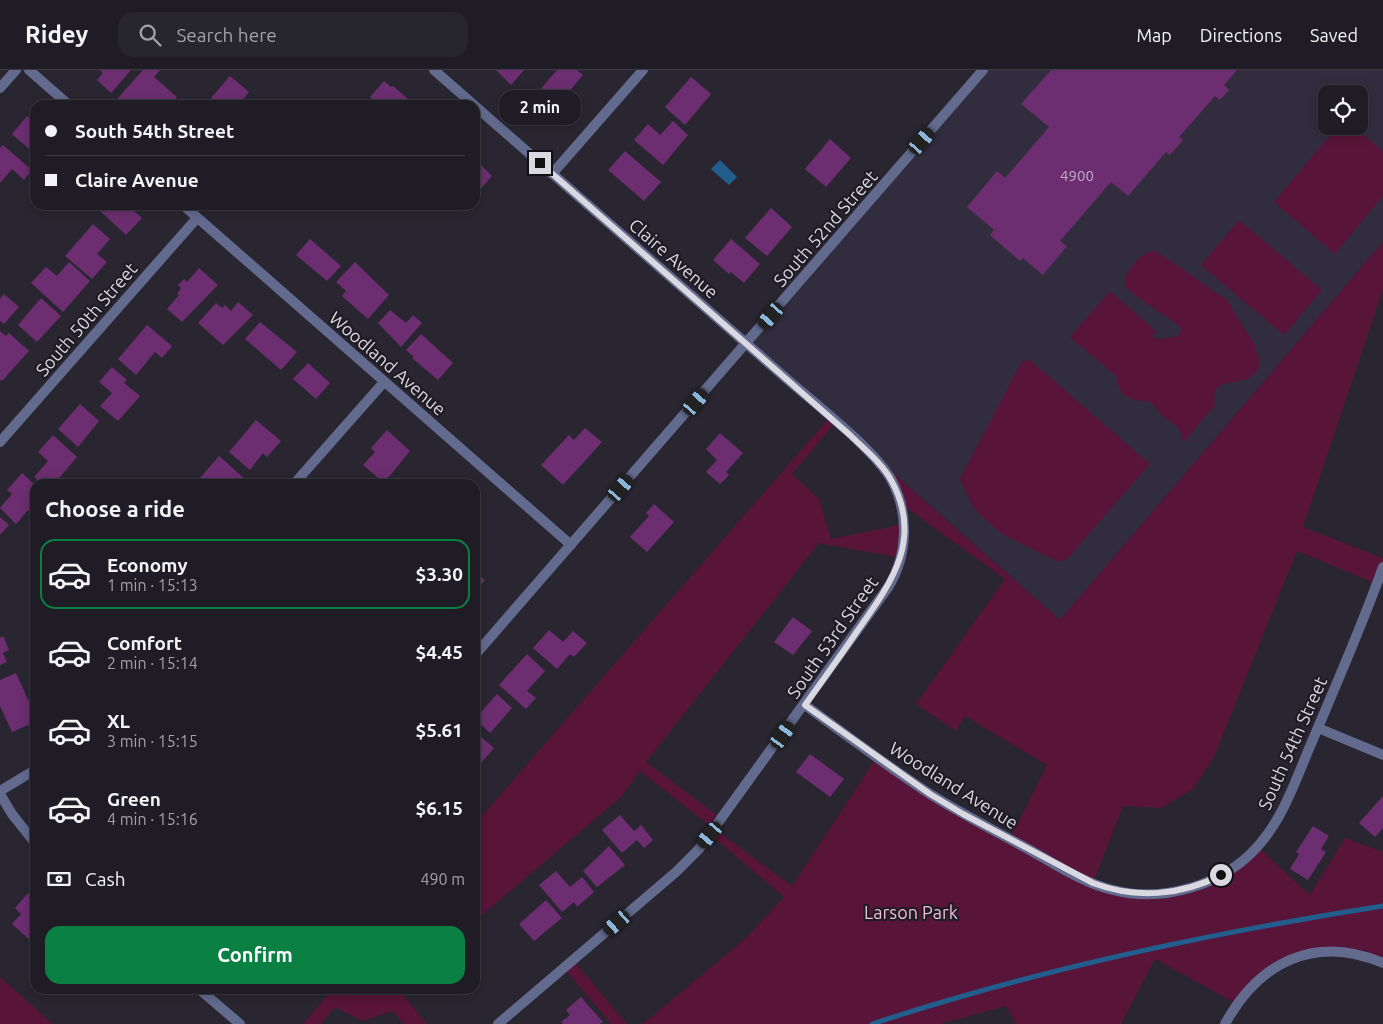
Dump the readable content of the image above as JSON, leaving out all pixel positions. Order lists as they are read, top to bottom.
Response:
{
  "streets": {
    "street": [
      "South 52nd Street",
      "Claire Avenue",
      "South 50th Street",
      "Woodland Avenue",
      "South 53rd Street",
      "South 54th Street"
    ]
  },
  "crossings": [
    ["South 52nd Street", "Claire Avenue"],
    ["South 52nd Street", "Woodland Avenue"],
    ["Claire Avenue", "South 53rd Street"],
    ["South 50th Street", "Woodland Avenue"],
    ["Woodland Avenue", "South 53rd Street"],
    ["Woodland Avenue", "South 54th Street"]
  ],
  "parks": ["Larson Park"],
  "house_numbers": ["4900"],
  "page": {
    "header": "Ridey",
    "search": "Search here",
    "nav": ["Map", "Directions", "Saved"],
    "bubble": "2 min",
    "banner": ["South 54th Street", "Claire Avenue"],
    "heading": "Choose a ride",
    "list": [
      {
        "name": "Economy",
        "note": "1 min · 15:13",
        "value": "$3.30"
      },
      {
        "name": "Comfort",
        "note": "2 min · 15:14",
        "value": "$4.45"
      },
      {
        "name": "XL",
        "note": "3 min · 15:15",
        "value": "$5.61"
      },
      {
        "name": "Green",
        "note": "4 min · 15:16",
        "value": "$6.15"
      }
    ],
    "pay": ["Cash", "490 m"],
    "buttons": "Confirm"
  }
}
